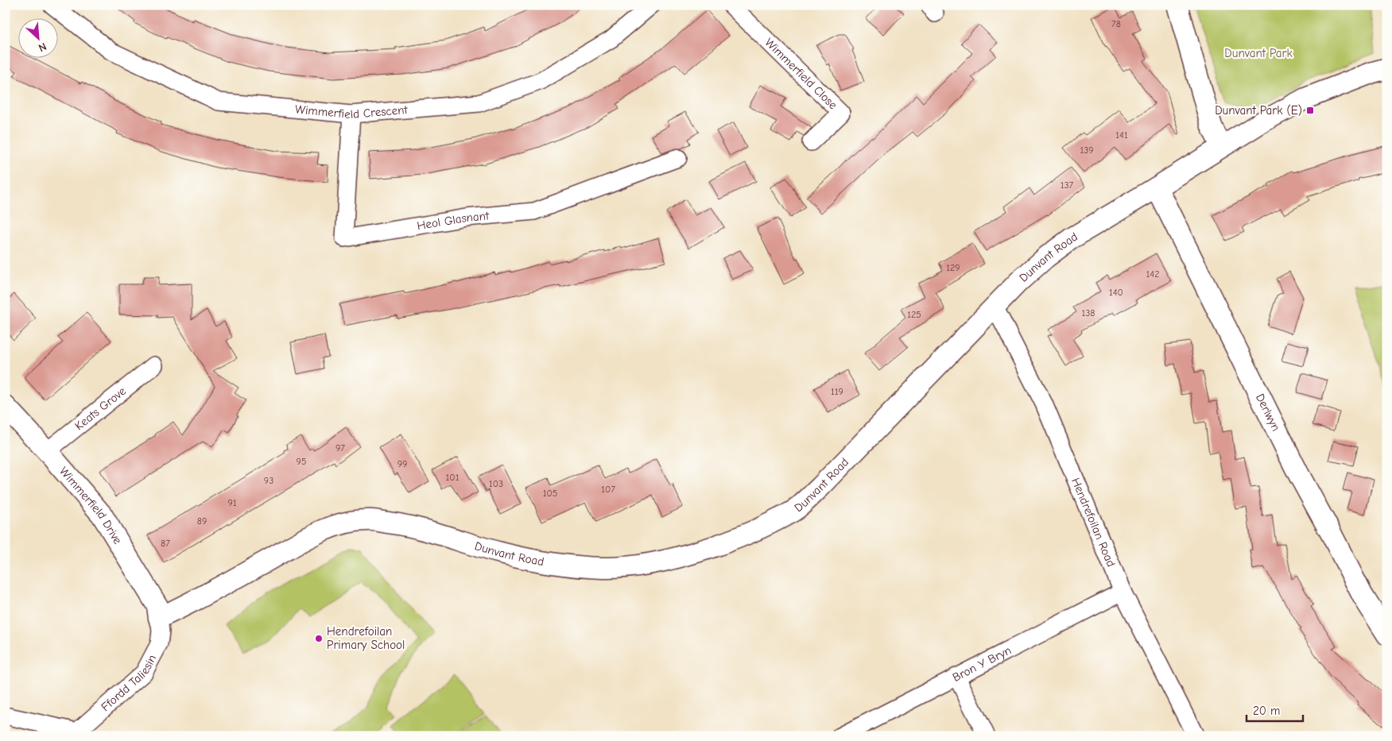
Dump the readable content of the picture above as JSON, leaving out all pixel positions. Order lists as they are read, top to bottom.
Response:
{
  "streets": {
    "street": [
      "Wimmerfield Close",
      "Wimmerfield Crescent",
      "Heol Glasnant",
      "Dunvant Road",
      "Keats Grove",
      "Derlwyn",
      "Wimmerfield Drive",
      "Hendrefoilan Road",
      "Bron Y Bryn",
      "Ffordd Taliesin"
    ]
  },
  "crossings": [
    ["Wimmerfield Crescent", "Heol Glasnant"],
    ["Dunvant Road", "Derlwyn"],
    ["Dunvant Road", "Wimmerfield Drive"],
    ["Dunvant Road", "Hendrefoilan Road"],
    ["Dunvant Road", "Ffordd Taliesin"],
    ["Keats Grove", "Wimmerfield Drive"],
    ["Wimmerfield Drive", "Ffordd Taliesin"],
    ["Hendrefoilan Road", "Bron Y Bryn"]
  ],
  "parks": ["Dunvant Park"],
  "places": {
    "transit": ["Dunvant Park (E)"],
    "other": ["Hendrefoilan Primary School"]
  },
  "house_numbers": [
    "78",
    "141",
    "139",
    "137",
    "129",
    "142",
    "140",
    "138",
    "125",
    "119",
    "97",
    "95",
    "99",
    "101",
    "93",
    "103",
    "107",
    "105",
    "91",
    "89",
    "87"
  ],
  "scale_bar": "20 m",
  "north": "bottom right"
}
